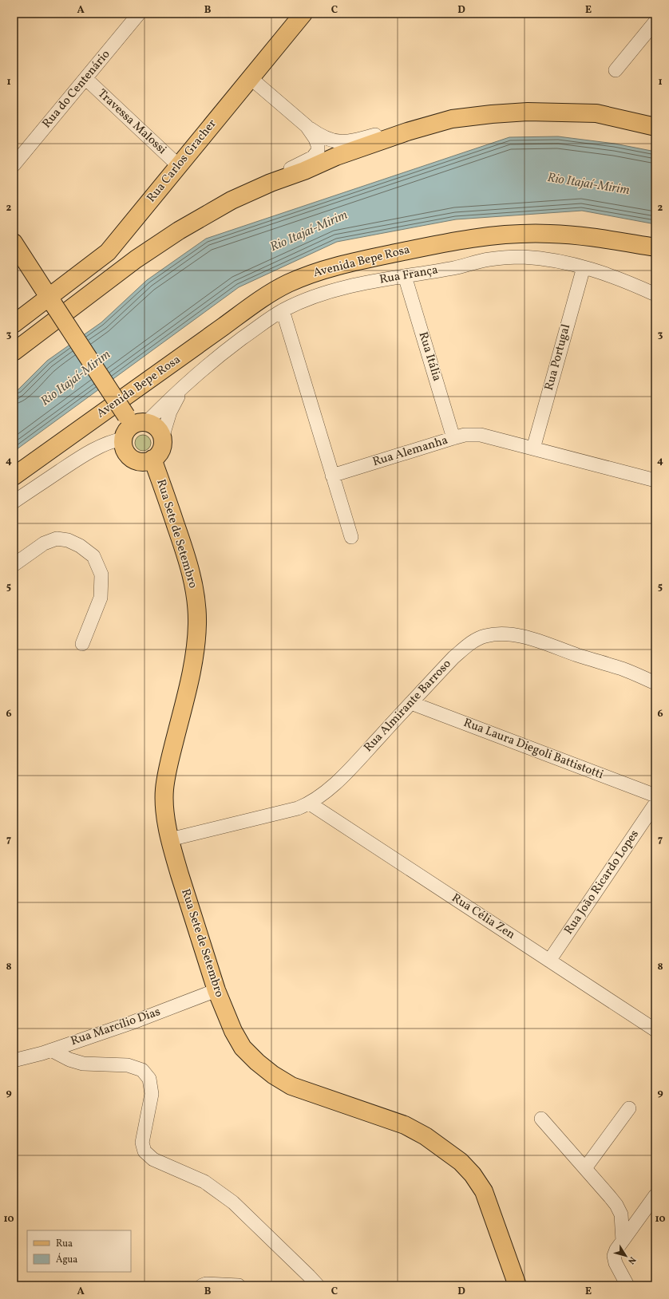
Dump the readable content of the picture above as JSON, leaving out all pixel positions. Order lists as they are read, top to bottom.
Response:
{
  "streets": {
    "main road": ["Rua Carlos Gracher", "Avenida Bepe Rosa", "Rua Sete de Setembro"],
    "street": [
      "Rua do Centenário",
      "Travessa Malossi",
      "Rua França",
      "Rua Itália",
      "Rua Portugal",
      "Rua Alemanha",
      "Rua Almirante Barroso",
      "Rua Laura Diegoli Battistotti",
      "Rua João Ricardo Lopes",
      "Rua Célia Zen",
      "Rua Marcílio Dias"
    ]
  },
  "crossings": [
    ["Rua do Centenário", "Travessa Malossi"],
    ["Travessa Malossi", "Rua Carlos Gracher"],
    ["Rua França", "Rua Itália"],
    ["Rua França", "Rua Portugal"],
    ["Rua França", "Rua Sete de Setembro"],
    ["Rua Itália", "Rua Alemanha"],
    ["Rua Portugal", "Rua Alemanha"],
    ["Rua Sete de Setembro", "Rua Almirante Barroso"],
    ["Rua Sete de Setembro", "Rua Marcílio Dias"],
    ["Rua Almirante Barroso", "Rua Laura Diegoli Battistotti"],
    ["Rua Almirante Barroso", "Rua Célia Zen"],
    ["Rua João Ricardo Lopes", "Rua Célia Zen"]
  ],
  "water": ["Rio Itajaí-Mirim"],
  "legend": ["Rua", "Água"],
  "north": "bottom right",
  "grid": {
    "columns": [
      "A",
      "B",
      "C",
      "D",
      "E"
    ],
    "rows": [
      "1",
      "2",
      "3",
      "4",
      "5",
      "6",
      "7",
      "8",
      "9",
      "10"
    ]
  }
}
